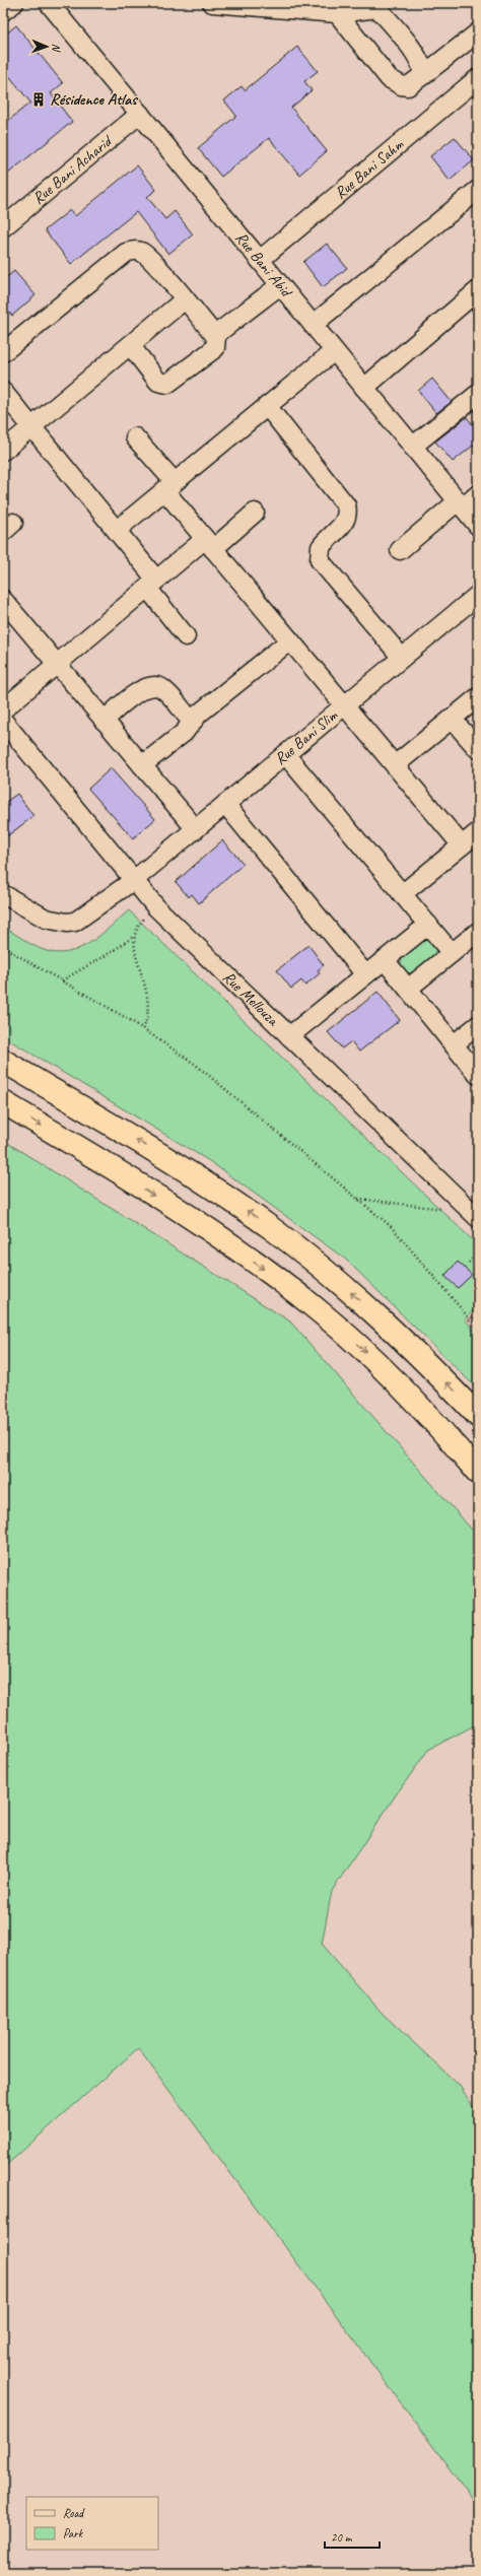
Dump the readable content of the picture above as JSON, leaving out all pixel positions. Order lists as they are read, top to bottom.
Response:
{
  "streets": {
    "street": [
      "Rue Bani Sahm",
      "Rue Bani Acharid",
      "Rue Bani Abid",
      "Rue Bani Slim",
      "Rue Mellouza"
    ]
  },
  "crossings": [
    ["Rue Bani Sahm", "Rue Bani Abid"],
    ["Rue Bani Acharid", "Rue Bani Abid"],
    ["Rue Bani Slim", "Rue Mellouza"]
  ],
  "places": {
    "building": ["Résidence Atlas"]
  },
  "legend": ["Road", "Park"],
  "scale_bar": "20 m",
  "north": "right"
}
